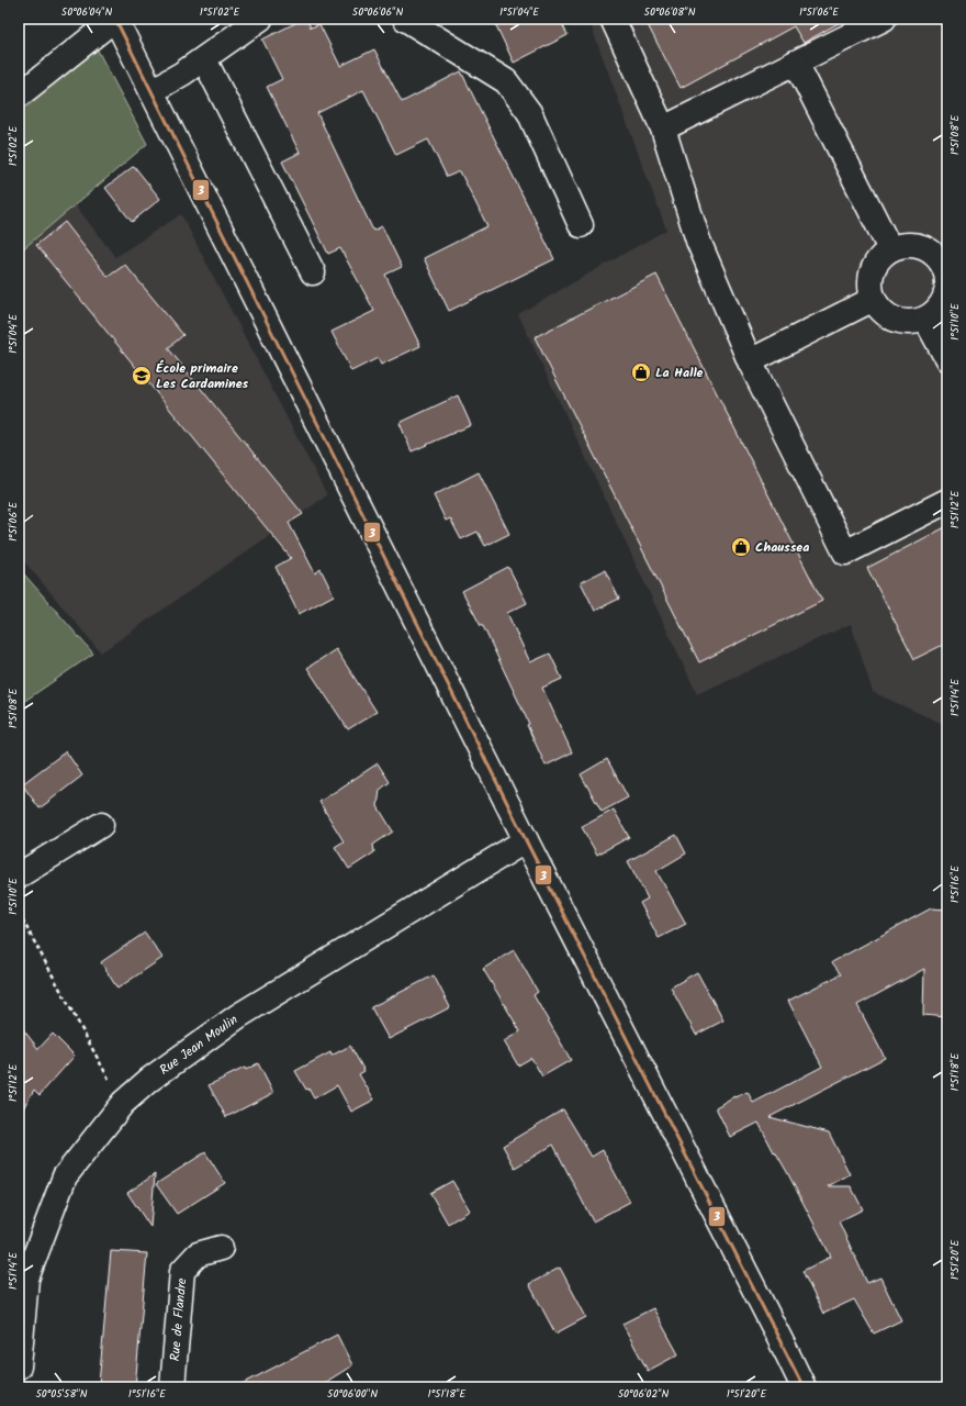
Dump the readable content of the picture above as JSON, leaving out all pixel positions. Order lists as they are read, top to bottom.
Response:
{
  "streets": {
    "street": ["Rue Jean Moulin", "Rue de Flandre"]
  },
  "places": {
    "shop": ["La Halle", "Chaussea"],
    "school or university": ["École primaire Les Cardamines"]
  },
  "lines": ["transit line 3"],
  "coordinates": [
    "50°06'04\"N",
    "1°51'02\"E",
    "50°06'06\"N",
    "1°51'04\"E",
    "50°06'08\"N",
    "1°51'06\"E",
    "1°51'08\"E",
    "1°51'10\"E",
    "1°51'12\"E",
    "1°51'14\"E",
    "1°51'16\"E",
    "1°51'18\"E",
    "1°51'20\"E",
    "50°05'58\"N",
    "50°06'00\"N",
    "50°06'02\"N"
  ]
}
